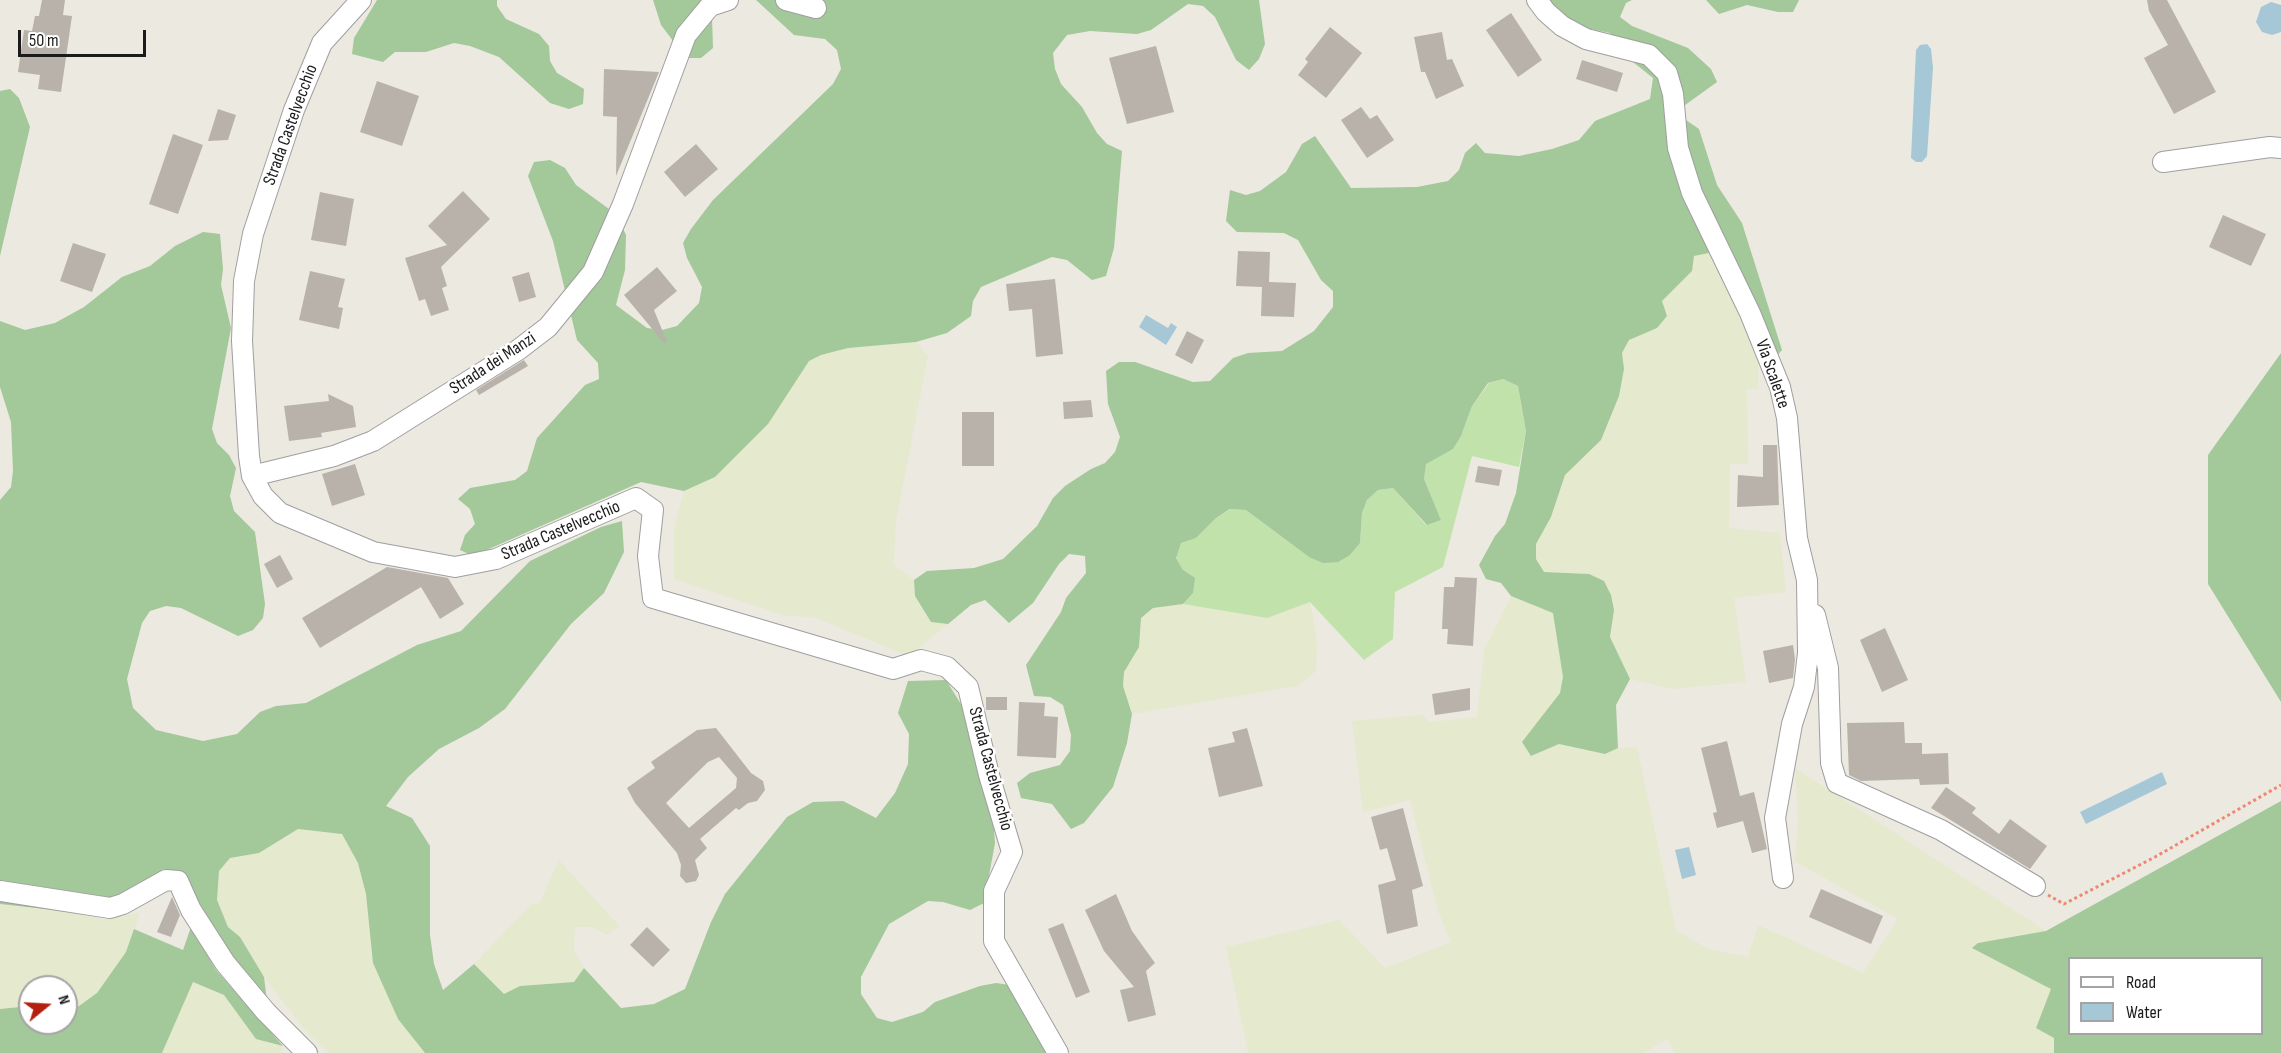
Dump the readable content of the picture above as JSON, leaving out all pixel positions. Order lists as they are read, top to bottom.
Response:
{
  "streets": {
    "street": ["Strada Castelvecchio", "Strada dei Manzi", "Via Scalette"]
  },
  "crossings": [
    ["Strada Castelvecchio", "Strada dei Manzi"]
  ],
  "legend": ["Road", "Water"],
  "scale_bar": "50 m",
  "north": "right"
}
